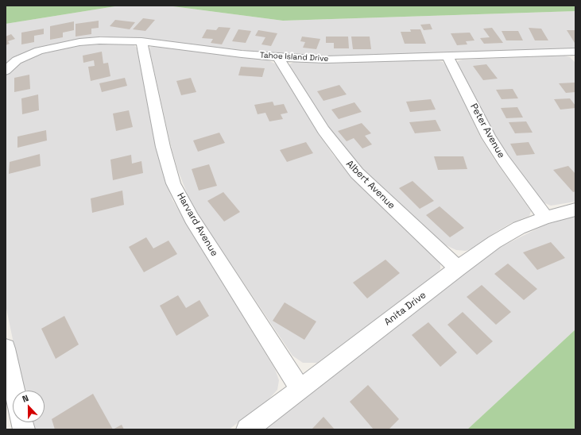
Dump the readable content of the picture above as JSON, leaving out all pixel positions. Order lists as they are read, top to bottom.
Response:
{
  "streets": {
    "street": [
      "Tahoe Island Drive",
      "Peter Avenue",
      "Albert Avenue",
      "Harvard Avenue",
      "Anita Drive"
    ]
  },
  "crossings": [
    ["Tahoe Island Drive", "Peter Avenue"],
    ["Tahoe Island Drive", "Albert Avenue"],
    ["Tahoe Island Drive", "Harvard Avenue"],
    ["Peter Avenue", "Anita Drive"],
    ["Albert Avenue", "Anita Drive"],
    ["Harvard Avenue", "Anita Drive"]
  ],
  "north": "top"
}
